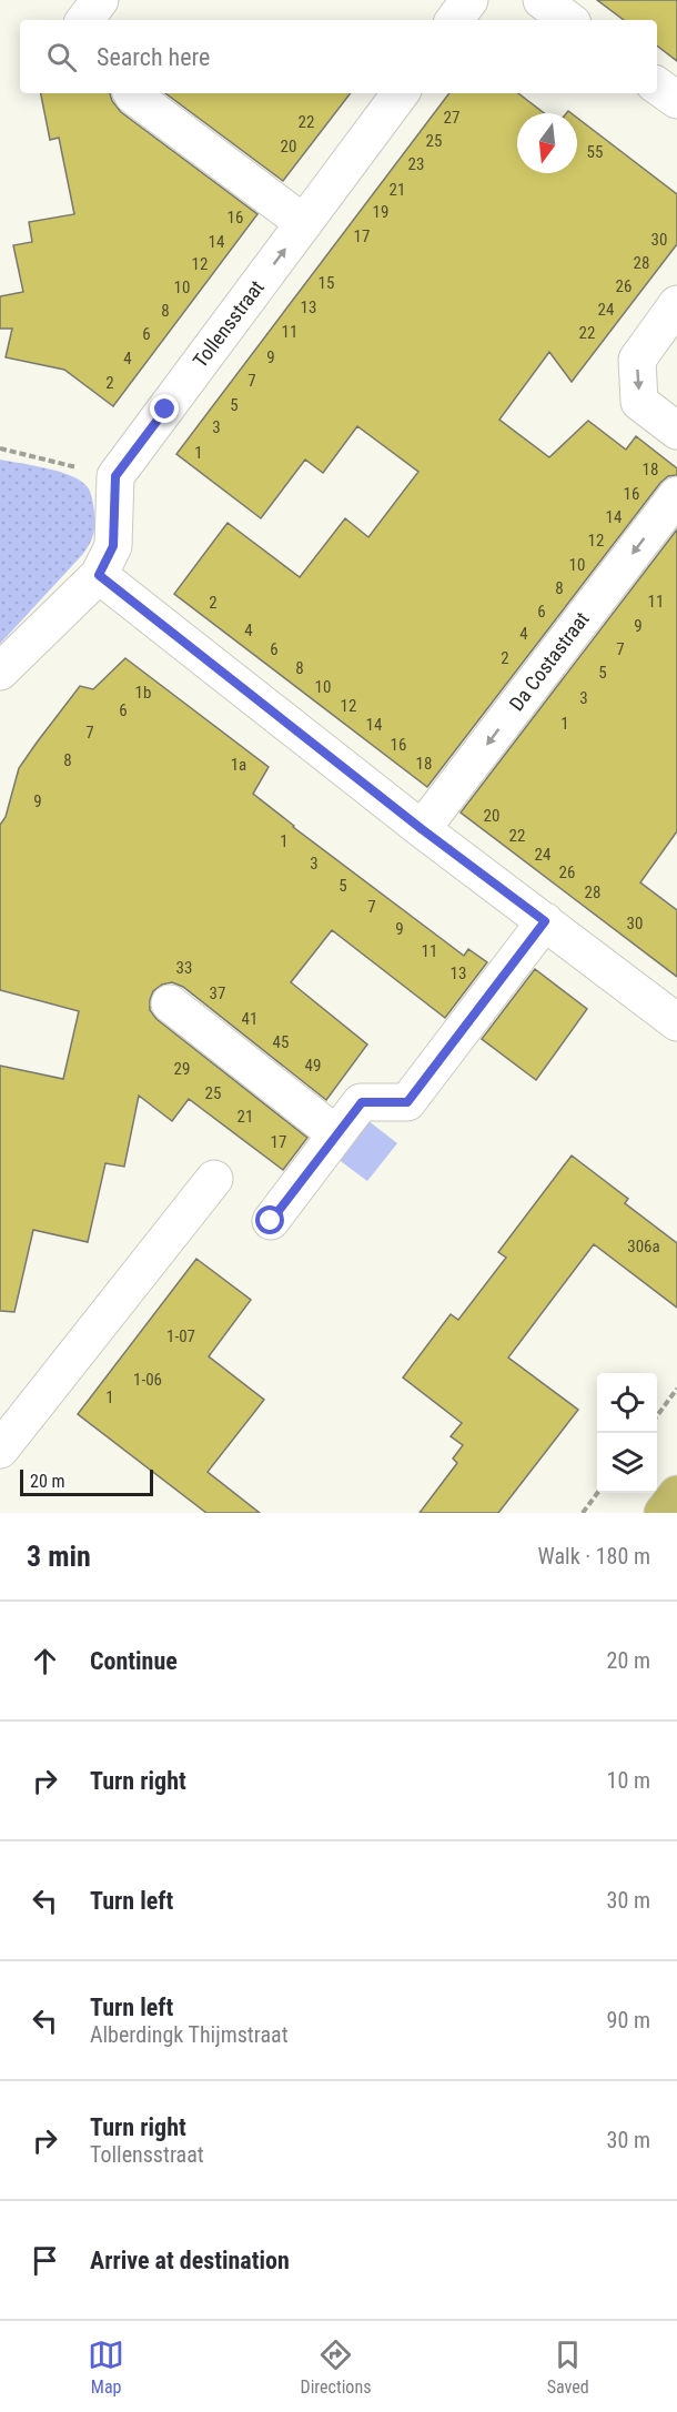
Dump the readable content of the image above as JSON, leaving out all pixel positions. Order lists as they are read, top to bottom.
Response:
{
  "streets": {
    "street": ["Tollensstraat", "Da Costastraat"]
  },
  "one_way": ["Tollensstraat", "Da Costastraat"],
  "house_numbers": [
    "27",
    "22",
    "25",
    "20",
    "55",
    "23",
    "21",
    "19",
    "16",
    "17",
    "30",
    "14",
    "28",
    "12",
    "15",
    "26",
    "10",
    "13",
    "24",
    "8",
    "11",
    "22",
    "6",
    "9",
    "4",
    "7",
    "2",
    "5",
    "3",
    "1",
    "18",
    "16",
    "14",
    "12",
    "10",
    "8",
    "11",
    "2",
    "6",
    "9",
    "4",
    "4",
    "6",
    "7",
    "2",
    "8",
    "5",
    "10",
    "1b",
    "3",
    "12",
    "6",
    "1",
    "14",
    "7",
    "16",
    "8",
    "18",
    "1a",
    "9",
    "20",
    "22",
    "1",
    "24",
    "3",
    "26",
    "5",
    "28",
    "7",
    "30",
    "9",
    "11",
    "33",
    "13",
    "37",
    "41",
    "45",
    "49",
    "29",
    "25",
    "21",
    "17",
    "306a",
    "1-07",
    "1-06",
    "1"
  ],
  "scale_bar": "20 m",
  "north": "bottom",
  "page": {
    "search": "Search here",
    "scale": "20 m",
    "heading": ["3 min", "Walk · 180 m"],
    "list": [
      ["Continue", "20 m"],
      ["Turn right", "10 m"],
      ["Turn left", "30 m"],
      ["Turn left", "Alberdingk Thijmstraat", "90 m"],
      ["Turn right", "Tollensstraat", "30 m"],
      "Arrive at destination"
    ],
    "nav": ["Map", "Directions", "Saved"]
  }
}
